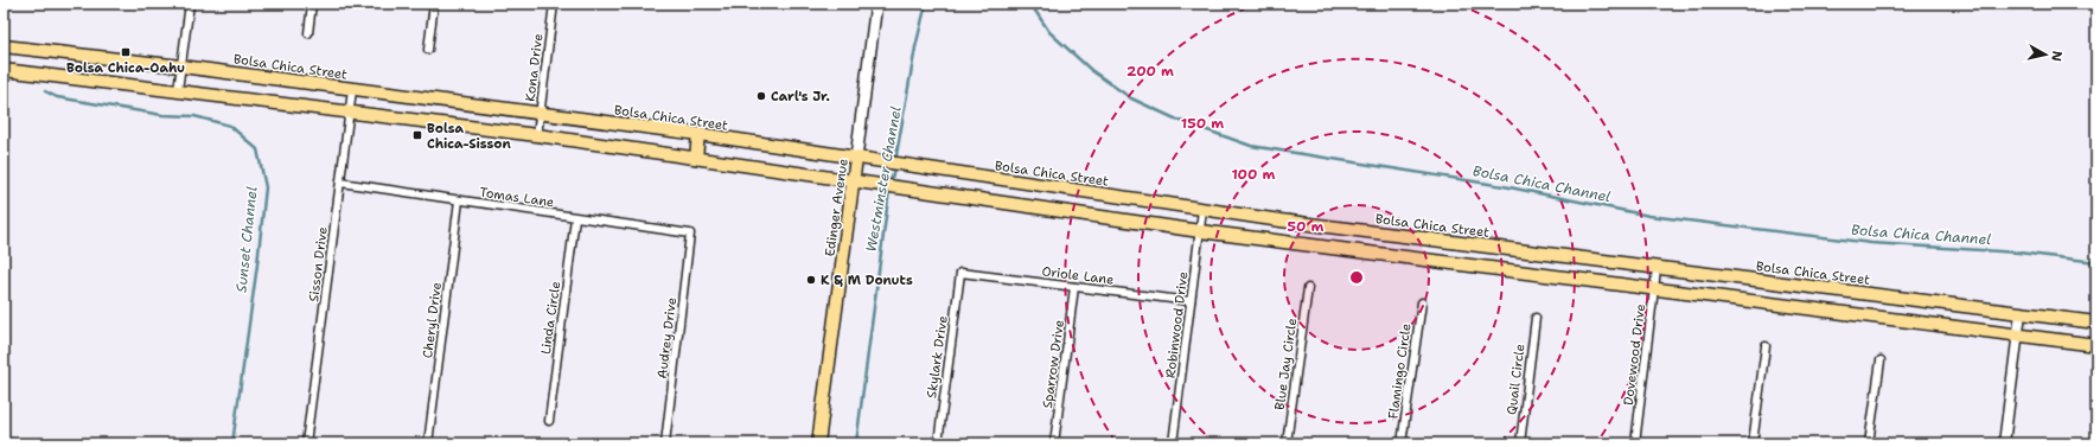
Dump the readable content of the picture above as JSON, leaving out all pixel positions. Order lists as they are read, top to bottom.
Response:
{
  "streets": {
    "main road": ["Bolsa Chica Street", "Edinger Avenue"],
    "street": [
      "Kona Drive",
      "Tomas Lane",
      "Sisson Drive",
      "Oriole Lane",
      "Linda Circle",
      "Cheryl Drive",
      "Robinwood Drive",
      "Audrey Drive",
      "Dovewood Drive",
      "Skylark Drive",
      "Sparrow Drive",
      "Blue Jay Circle",
      "Flamingo Circle",
      "Quail Circle"
    ]
  },
  "crossings": [
    ["Bolsa Chica Street", "Kona Drive"],
    ["Bolsa Chica Street", "Edinger Avenue"],
    ["Bolsa Chica Street", "Sisson Drive"],
    ["Bolsa Chica Street", "Robinwood Drive"],
    ["Bolsa Chica Street", "Dovewood Drive"],
    ["Tomas Lane", "Sisson Drive"],
    ["Tomas Lane", "Linda Circle"],
    ["Tomas Lane", "Cheryl Drive"],
    ["Tomas Lane", "Audrey Drive"],
    ["Oriole Lane", "Robinwood Drive"],
    ["Oriole Lane", "Skylark Drive"],
    ["Oriole Lane", "Sparrow Drive"]
  ],
  "water": ["Westminster Channel", "Bolsa Chica Channel", "Sunset Channel"],
  "places": {
    "transit": ["Bolsa Chica-Oahu", "Bolsa Chica-Sisson"],
    "other": ["Carl's Jr.", "K & M Donuts"]
  },
  "north": "right",
  "rings": [
    "200 m",
    "150 m",
    "100 m",
    "50 m"
  ]
}
